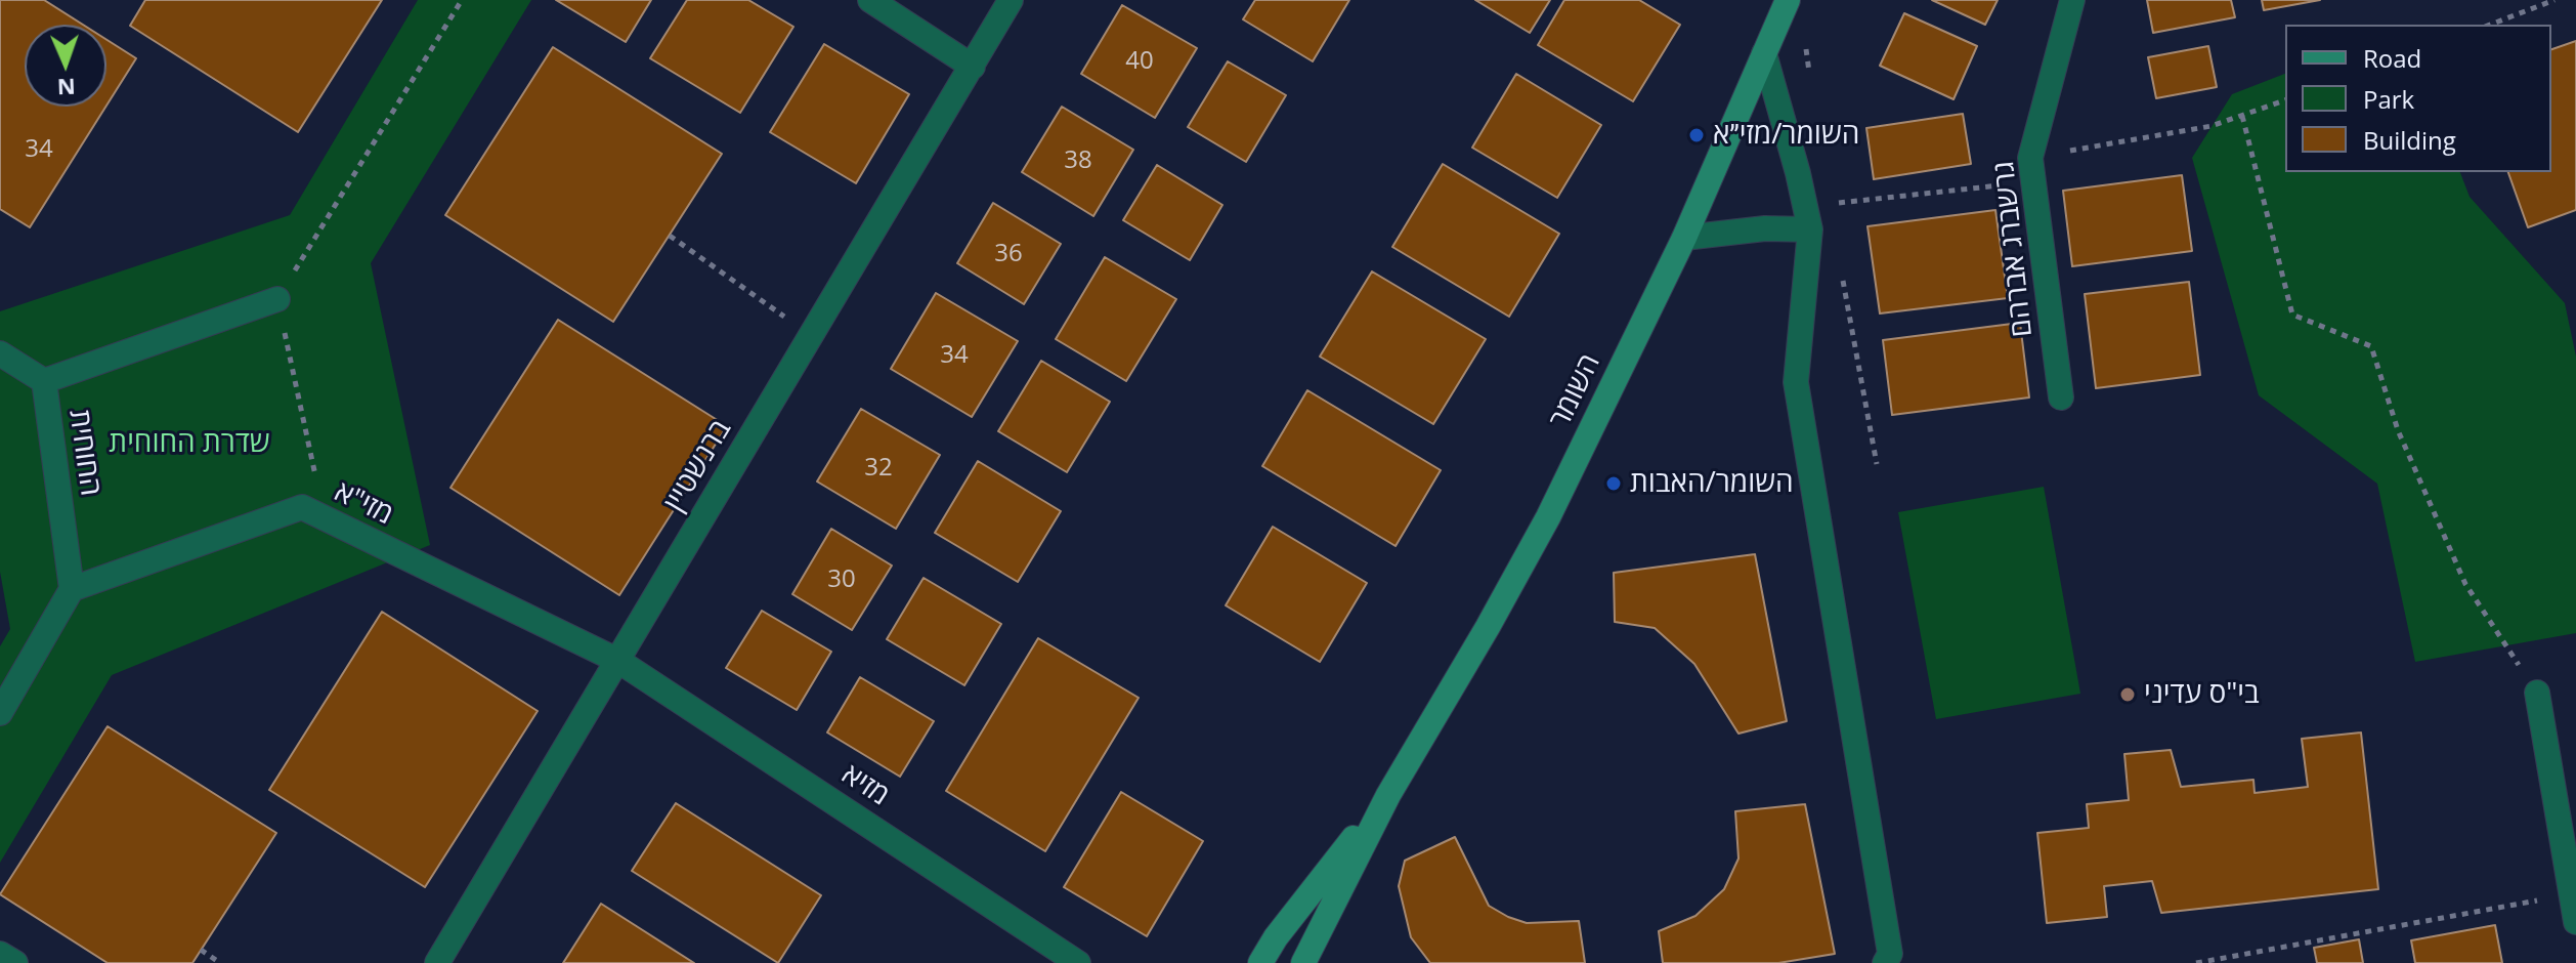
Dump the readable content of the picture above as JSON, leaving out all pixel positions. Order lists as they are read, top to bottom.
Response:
{
  "streets": {
    "street": [
      "גרשברג אברהם",
      "השומר",
      "החוחית",
      "ברנשטיין",
      "מזי\"א",
      "מזיא"
    ]
  },
  "crossings": [
    ["החוחית", "מזי\"א"],
    ["ברנשטיין", "מזי\"א"],
    ["ברנשטיין", "מזיא"],
    ["מזי\"א", "מזיא"]
  ],
  "parks": ["שדרת החוחית"],
  "places": ["השומר/מזי״א", "השומר/האבות", "בי\"ס עדיני"],
  "house_numbers": [
    "40",
    "34",
    "38",
    "36",
    "34",
    "32",
    "30"
  ],
  "legend": ["Road", "Park", "Building"],
  "north": "bottom"
}
